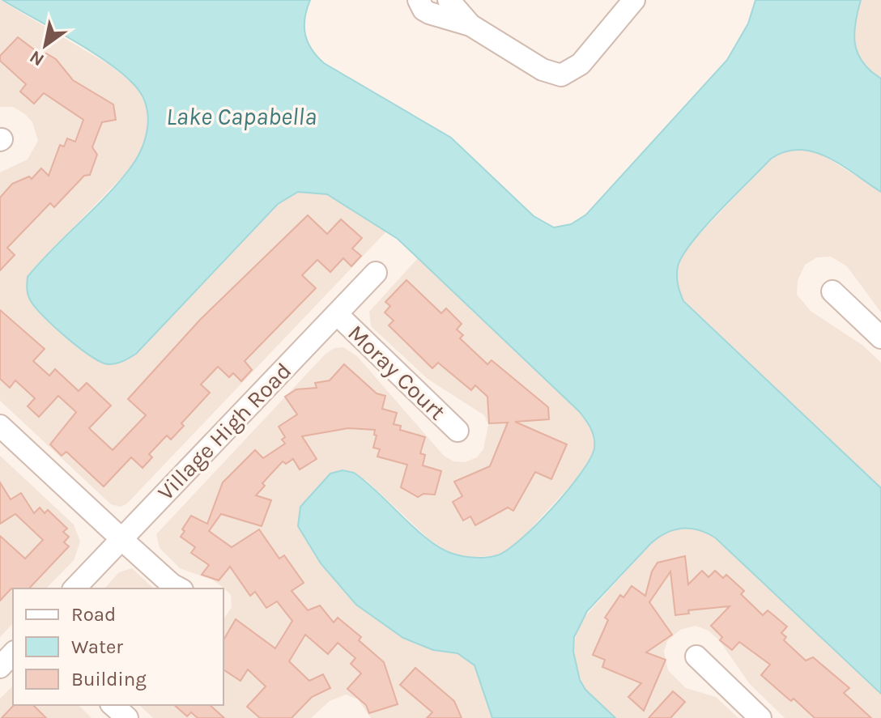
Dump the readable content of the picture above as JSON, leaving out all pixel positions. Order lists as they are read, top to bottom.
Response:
{
  "streets": {
    "street": ["Moray Court", "Village High Road"]
  },
  "crossings": [
    ["Moray Court", "Village High Road"]
  ],
  "water": ["Lake Capabella"],
  "legend": ["Road", "Water", "Building"],
  "north": "bottom left"
}
